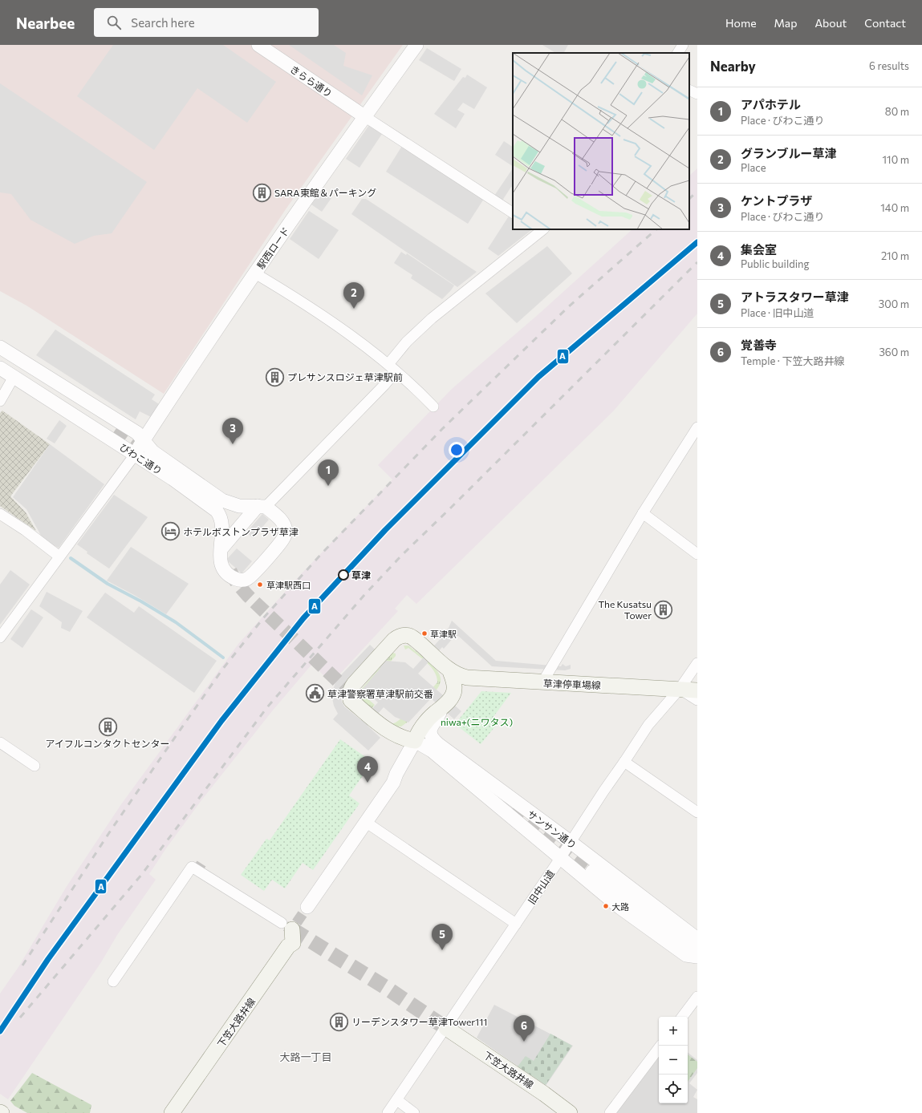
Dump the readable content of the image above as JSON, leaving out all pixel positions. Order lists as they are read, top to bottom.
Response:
{
  "streets": {
    "main road": ["草津停車場線", "下笠大路井線"],
    "street": [
      "きらら通り",
      "駅西ロード",
      "びわこ通り",
      "サンサン通り",
      "旧中山道"
    ]
  },
  "crossings": [
    ["きらら通り", "駅西ロード"],
    ["駅西ロード", "びわこ通り"],
    ["草津停車場線", "サンサン通り"],
    ["草津停車場線", "旧中山道"],
    ["サンサン通り", "旧中山道"],
    ["旧中山道", "下笠大路井線"]
  ],
  "districts": ["大路一丁目"],
  "parks": ["niwa+(ニワタス)"],
  "places": {
    "building": [
      "SARA東館＆パーキング",
      "プレサンスロジェ草津駅前",
      "The Kusatsu Tower",
      "アイフルコンタクトセンター",
      "リーデンスタワー草津Tower111"
    ],
    "hotel": ["ホテルボストンプラザ草津"],
    "other": [
      "草津",
      "草津駅西口",
      "草津駅",
      "大路"
    ],
    "public building": ["草津警察署草津駅前交番"]
  },
  "lines": ["transit line A"],
  "page": {
    "header": "Nearbee",
    "search": "Search here",
    "nav": [
      "Home",
      "Map",
      "About",
      "Contact"
    ],
    "heading": ["Nearby", "6 results"],
    "list": [
      {
        "mark": "1",
        "name": "アパホテル",
        "note": "Place · びわこ通り",
        "value": "80 m"
      },
      {
        "mark": "2",
        "name": "グランブルー草津",
        "note": "Place",
        "value": "110 m"
      },
      {
        "mark": "3",
        "name": "ケントプラザ",
        "note": "Place · びわこ通り",
        "value": "140 m"
      },
      {
        "mark": "4",
        "name": "集会室",
        "note": "Public building",
        "value": "210 m"
      },
      {
        "mark": "5",
        "name": "アトラスタワー草津",
        "note": "Place · 旧中山道",
        "value": "300 m"
      },
      {
        "mark": "6",
        "name": "覚善寺",
        "note": "Temple · 下笠大路井線",
        "value": "360 m"
      }
    ],
    "pins": [
      "2",
      "3",
      "1",
      "4",
      "5",
      "6"
    ],
    "map_buttons": ["+", "−"]
  }
}
